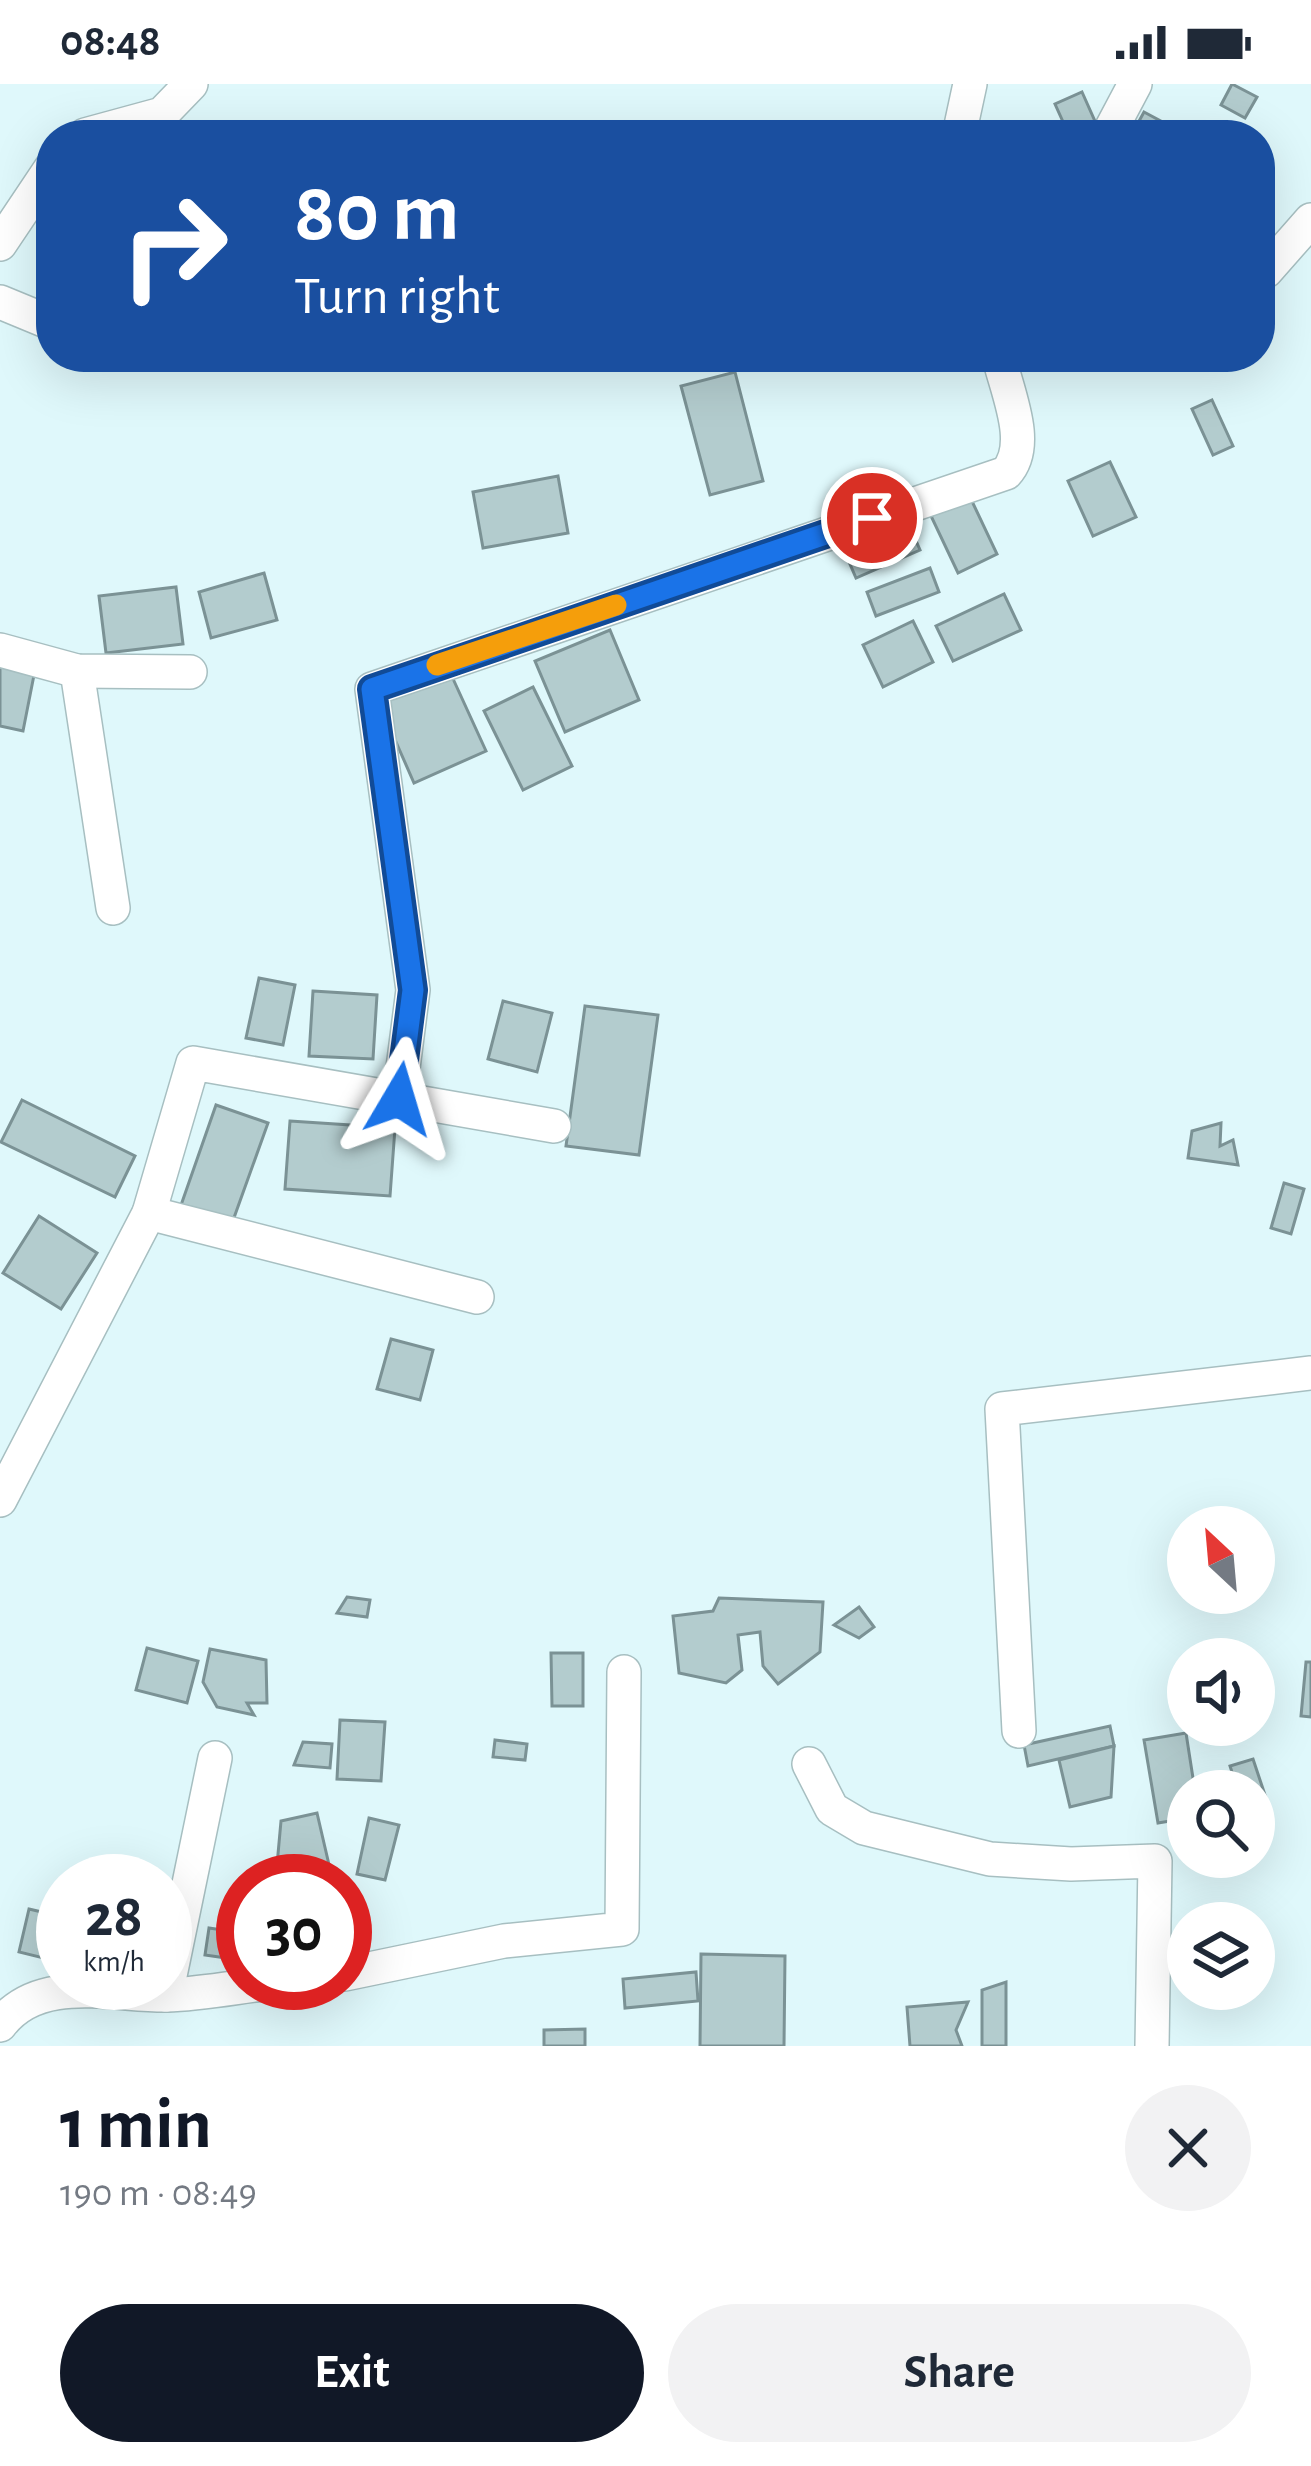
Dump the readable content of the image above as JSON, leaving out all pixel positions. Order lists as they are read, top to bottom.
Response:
{
  "north": "top left",
  "page": {
    "status": "08:48",
    "turn": ["80 m", "Turn right"],
    "speed": "28 km/h",
    "limit": "30",
    "heading": ["1 min", "190 m · 08:49"],
    "buttons": ["Exit", "Share"]
  }
}
